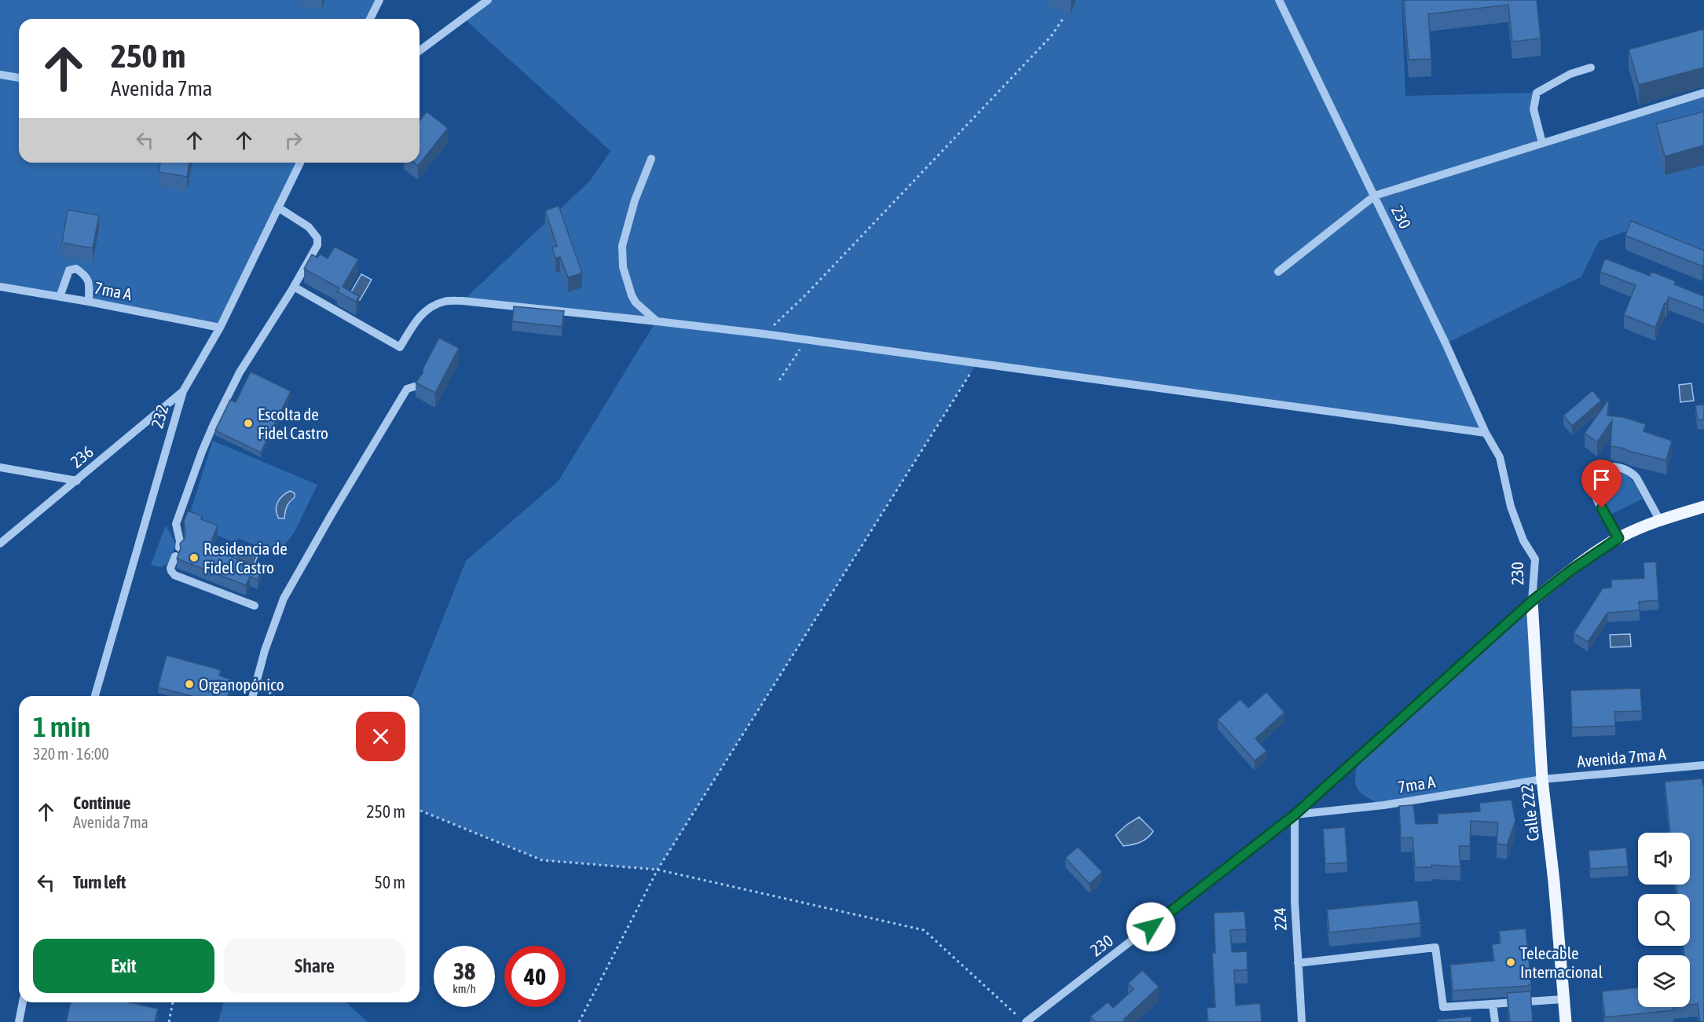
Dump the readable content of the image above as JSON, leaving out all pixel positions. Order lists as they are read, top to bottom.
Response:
{
  "streets": {
    "main road": ["Calle 222"],
    "street": [
      "230",
      "7ma A",
      "232",
      "236",
      "Avenida 7ma A",
      "224"
    ]
  },
  "crossings": [
    ["230", "7ma A"],
    ["230", "Calle 222"],
    ["230", "224"],
    ["7ma A", "232"],
    ["7ma A", "Avenida 7ma A"],
    ["7ma A", "Calle 222"],
    ["7ma A", "224"],
    ["232", "236"],
    ["Avenida 7ma A", "Calle 222"]
  ],
  "places": [
    "Escolta de Fidel Castro",
    "Residencia de Fidel Castro",
    "Organopónico",
    "Telecable Internacional"
  ],
  "page": {
    "turn": ["250 m", "Avenida 7ma"],
    "heading": ["1 min", "320 m · 16:00"],
    "list": [
      {
        "name": "Continue",
        "note": "Avenida 7ma",
        "value": "250 m"
      },
      {
        "name": "Turn left",
        "value": "50 m"
      }
    ],
    "buttons": ["Exit", "Share"],
    "speed": "38 km/h",
    "limit": "40"
  }
}
